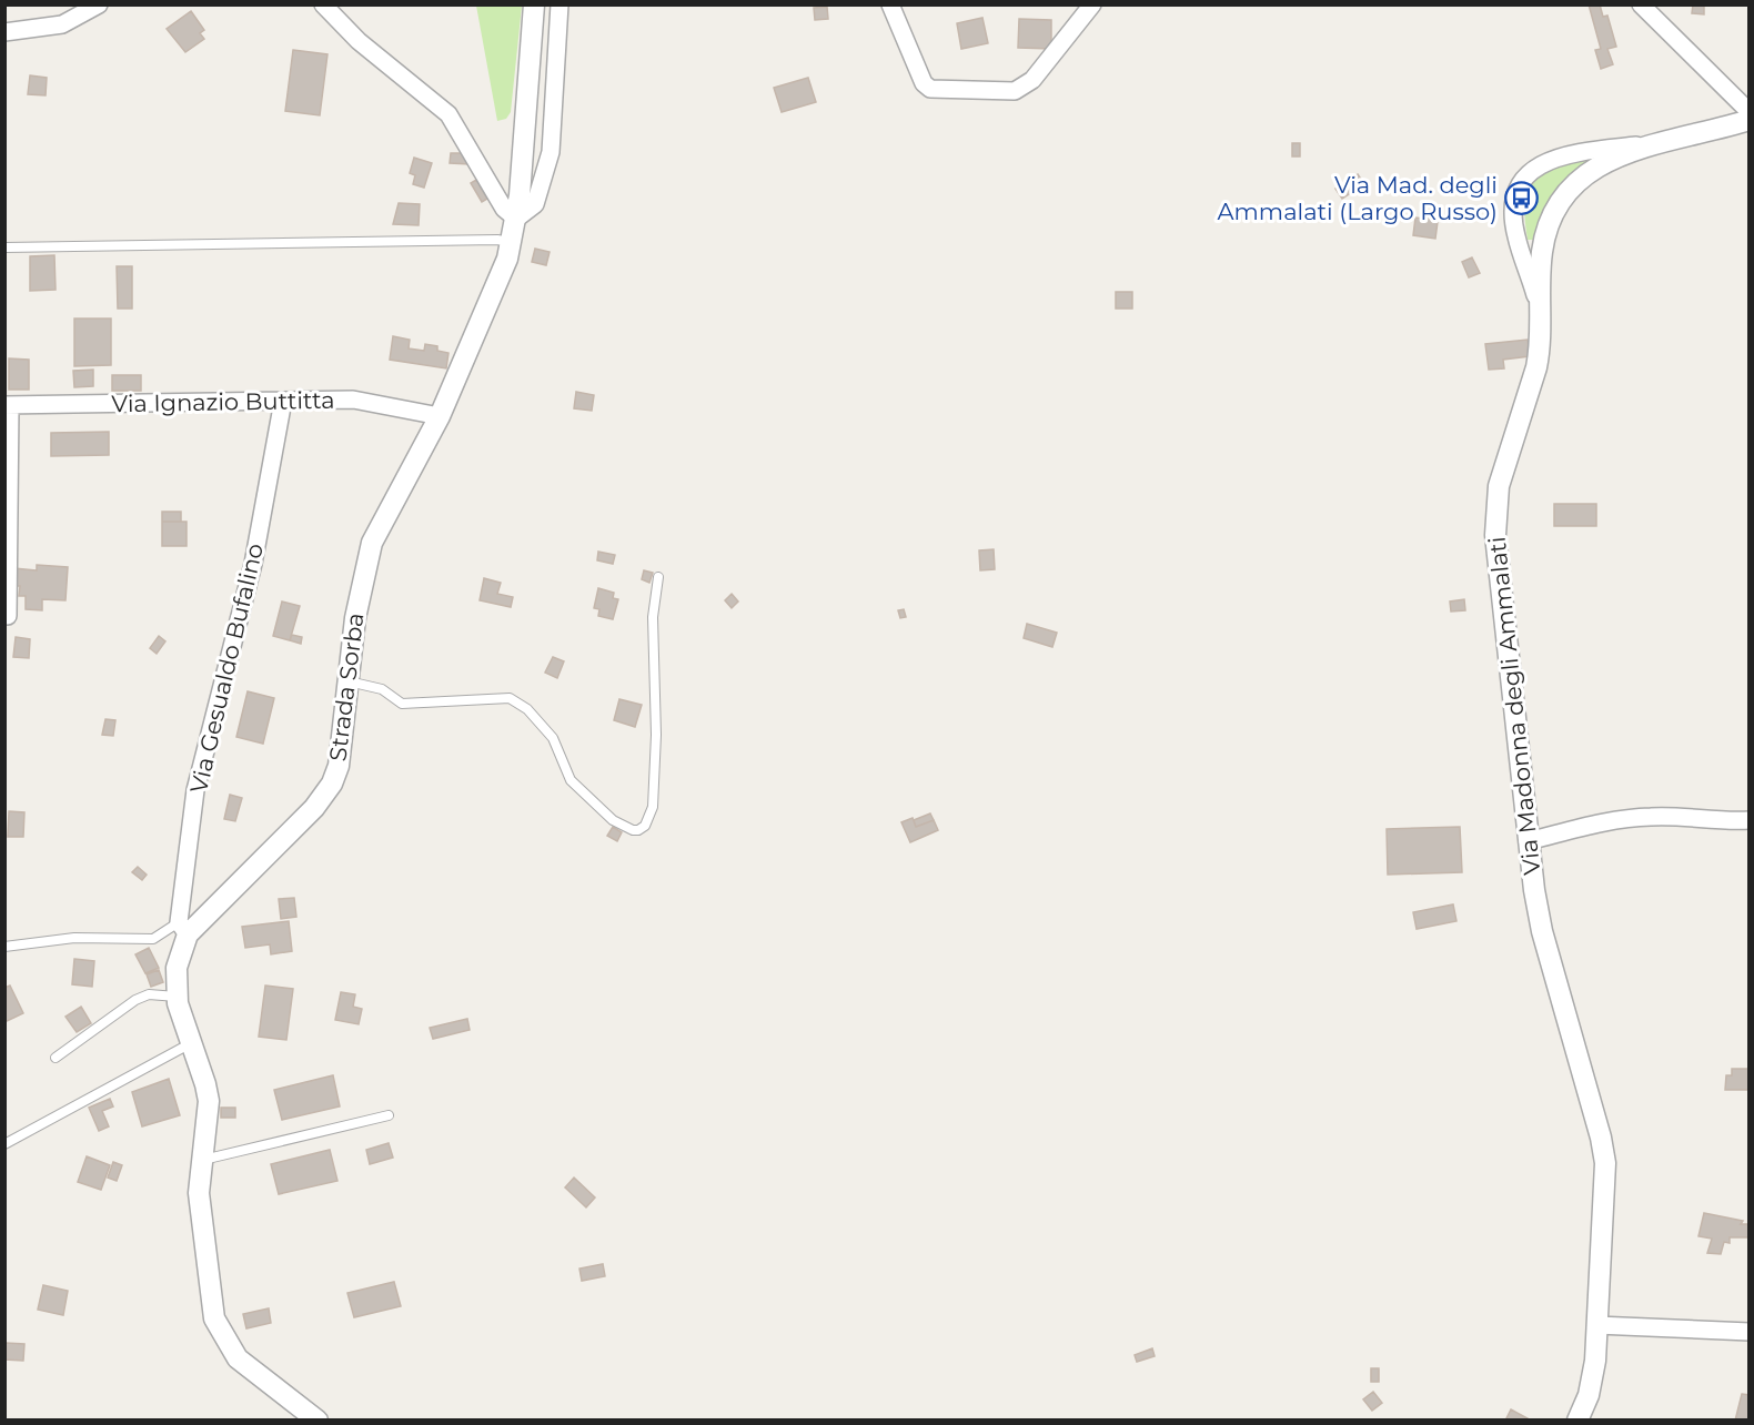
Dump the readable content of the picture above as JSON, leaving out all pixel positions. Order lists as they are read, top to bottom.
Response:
{
  "streets": {
    "street": [
      "Via Ignazio Buttitta",
      "Via Gesualdo Bufalino",
      "Strada Sorba",
      "Via Madonna degli Ammalati"
    ]
  },
  "crossings": [
    ["Via Ignazio Buttitta", "Via Gesualdo Bufalino"],
    ["Via Ignazio Buttitta", "Strada Sorba"],
    ["Via Gesualdo Bufalino", "Strada Sorba"]
  ],
  "places": {
    "bus stop": ["Via Mad. degli Ammalati (Largo Russo)"]
  }
}
